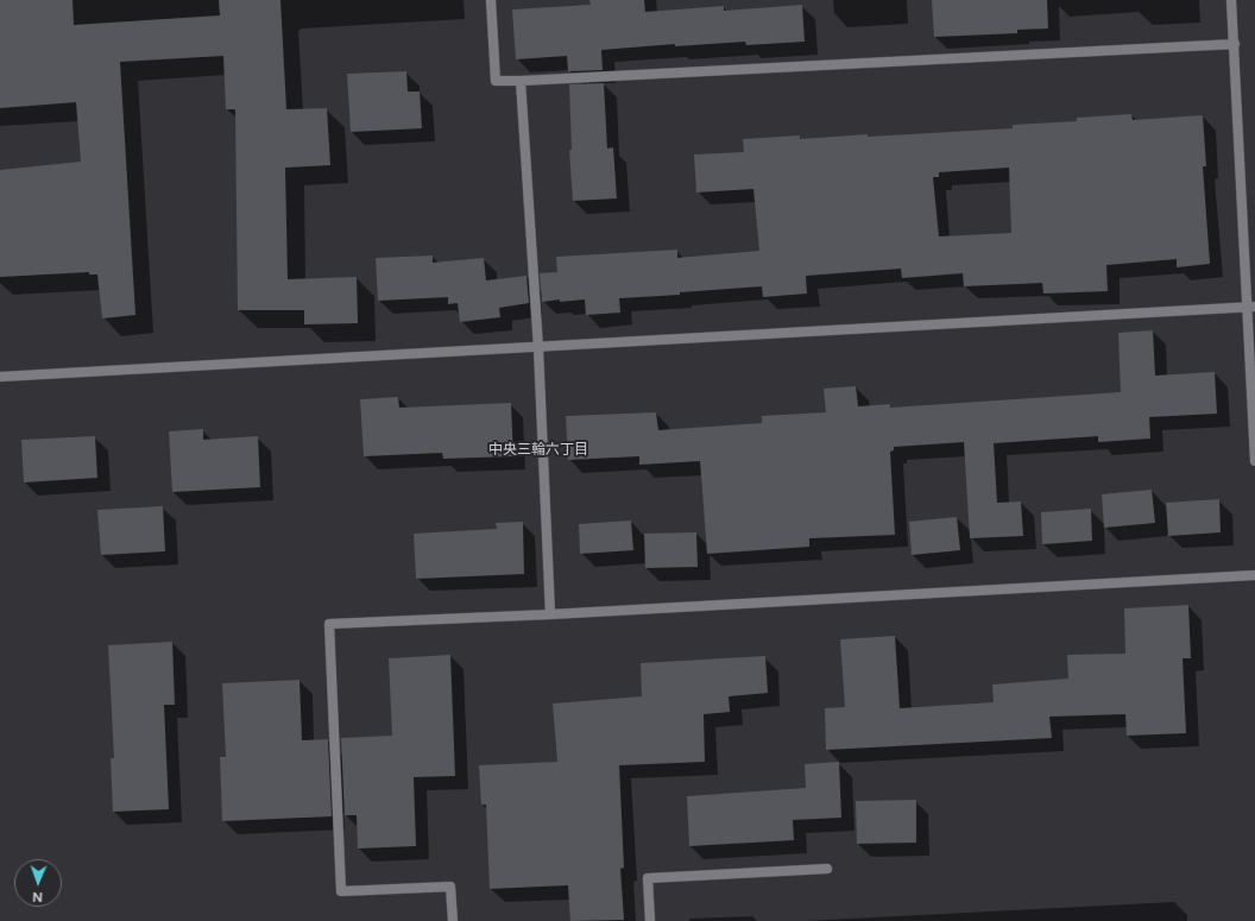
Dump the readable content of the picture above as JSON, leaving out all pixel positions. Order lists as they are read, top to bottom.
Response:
{
  "districts": ["中央三輪六丁目"],
  "north": "bottom"
}
